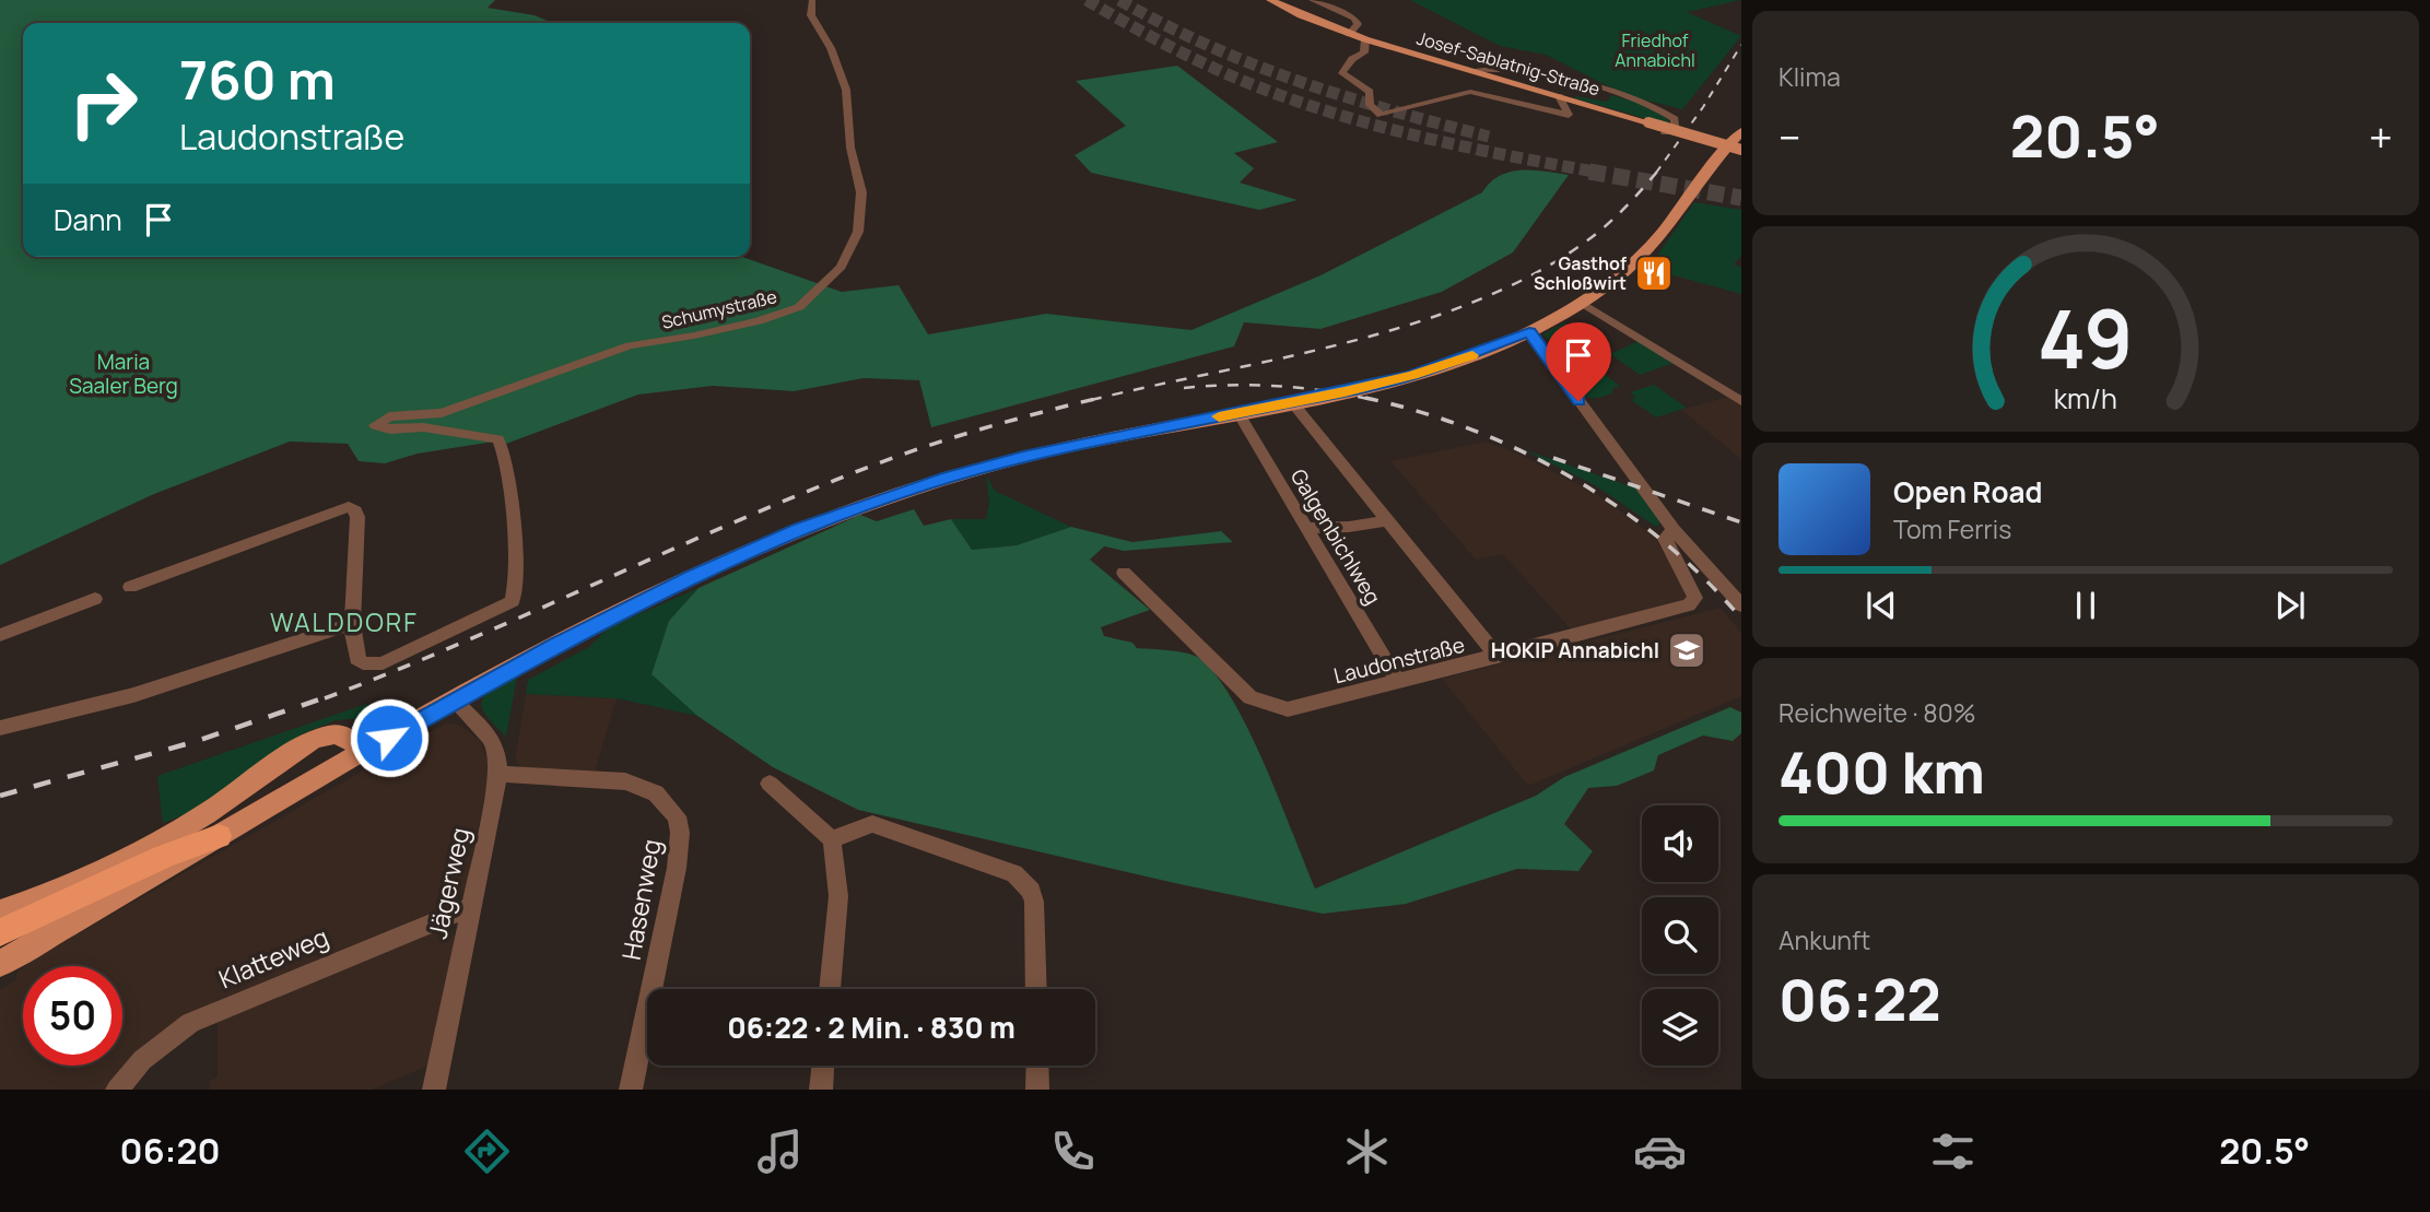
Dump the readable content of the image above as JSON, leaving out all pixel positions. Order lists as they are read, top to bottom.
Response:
{
  "streets": {
    "main road": ["Josef-Sablatnig-Straße"],
    "street": [
      "Schumystraße",
      "Galgenbichlweg",
      "Laudonstraße",
      "Jägerweg",
      "Hasenweg",
      "Klatteweg"
    ]
  },
  "crossings": [
    ["Galgenbichlweg", "Laudonstraße"],
    ["Jägerweg", "Hasenweg"],
    ["Jägerweg", "Klatteweg"]
  ],
  "districts": ["WALDDORF"],
  "parks": ["Friedhof Annabichl", "Maria Saaler Berg"],
  "places": {
    "restaurant": ["Gasthof Schloßwirt"],
    "school or university": ["HOKIP Annabichl"]
  },
  "page": {
    "tile": [
      "Klima",
      ["Reichweite · 80%", "400 km"],
      ["Ankunft", "06:22"]
    ],
    "turn": ["760 m", "Laudonstraße"],
    "heat": ["−", "20.5°", "+"],
    "then": "Dann",
    "song": ["Open Road", "Tom Ferris"],
    "limit": "50",
    "trip": "06:22 · 2 Min. · 830 m",
    "tabs": ["06:20", "20.5°"],
    "gauge": ["49", "km/h"]
  }
}
